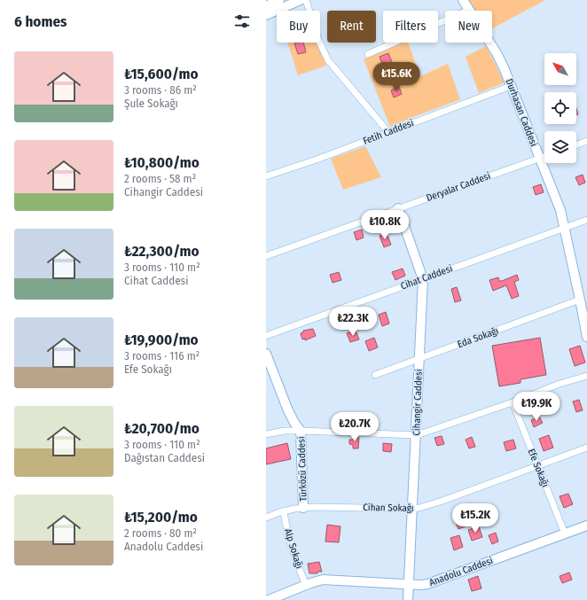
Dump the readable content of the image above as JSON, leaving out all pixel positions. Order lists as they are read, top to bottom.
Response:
{
  "streets": {
    "street": [
      "Durhasan Caddesi",
      "Fetih Caddesi",
      "Deryalar Caddesi",
      "Cihat Caddesi",
      "Eda Sokağı",
      "Cihangir Caddesi",
      "Efe Sokağı",
      "Türközü Caddesi",
      "Cihan Sokağı",
      "Alp Sokağı",
      "Anadolu Caddesi"
    ]
  },
  "crossings": [
    ["Durhasan Caddesi", "Fetih Caddesi"],
    ["Durhasan Caddesi", "Deryalar Caddesi"],
    ["Durhasan Caddesi", "Cihat Caddesi"],
    ["Durhasan Caddesi", "Eda Sokağı"],
    ["Deryalar Caddesi", "Cihangir Caddesi"],
    ["Cihat Caddesi", "Cihangir Caddesi"],
    ["Eda Sokağı", "Cihangir Caddesi"],
    ["Cihangir Caddesi", "Cihan Sokağı"],
    ["Cihangir Caddesi", "Anadolu Caddesi"],
    ["Efe Sokağı", "Cihan Sokağı"],
    ["Efe Sokağı", "Anadolu Caddesi"],
    ["Türközü Caddesi", "Cihan Sokağı"],
    ["Cihan Sokağı", "Alp Sokağı"],
    ["Alp Sokağı", "Anadolu Caddesi"]
  ],
  "north": "top left",
  "page": {
    "heading": "6 homes",
    "chip": [
      "Buy",
      "Rent",
      "Filters",
      "New"
    ],
    "list": [
      {
        "name": "₺15,600/mo",
        "note": "3 rooms · 86 m² · Şule Sokağı"
      },
      {
        "name": "₺10,800/mo",
        "note": "2 rooms · 58 m² · Cihangir Caddesi"
      },
      {
        "name": "₺22,300/mo",
        "note": "3 rooms · 110 m² · Cihat Caddesi"
      },
      {
        "name": "₺19,900/mo",
        "note": "3 rooms · 116 m² · Efe Sokağı"
      },
      {
        "name": "₺20,700/mo",
        "note": "3 rooms · 110 m² · Dağıstan Caddesi"
      },
      {
        "name": "₺15,200/mo",
        "note": "2 rooms · 80 m² · Anadolu Caddesi"
      }
    ],
    "price": [
      "₺15.6K",
      "₺10.8K",
      "₺22.3K",
      "₺19.9K",
      "₺20.7K",
      "₺15.2K"
    ]
  }
}
